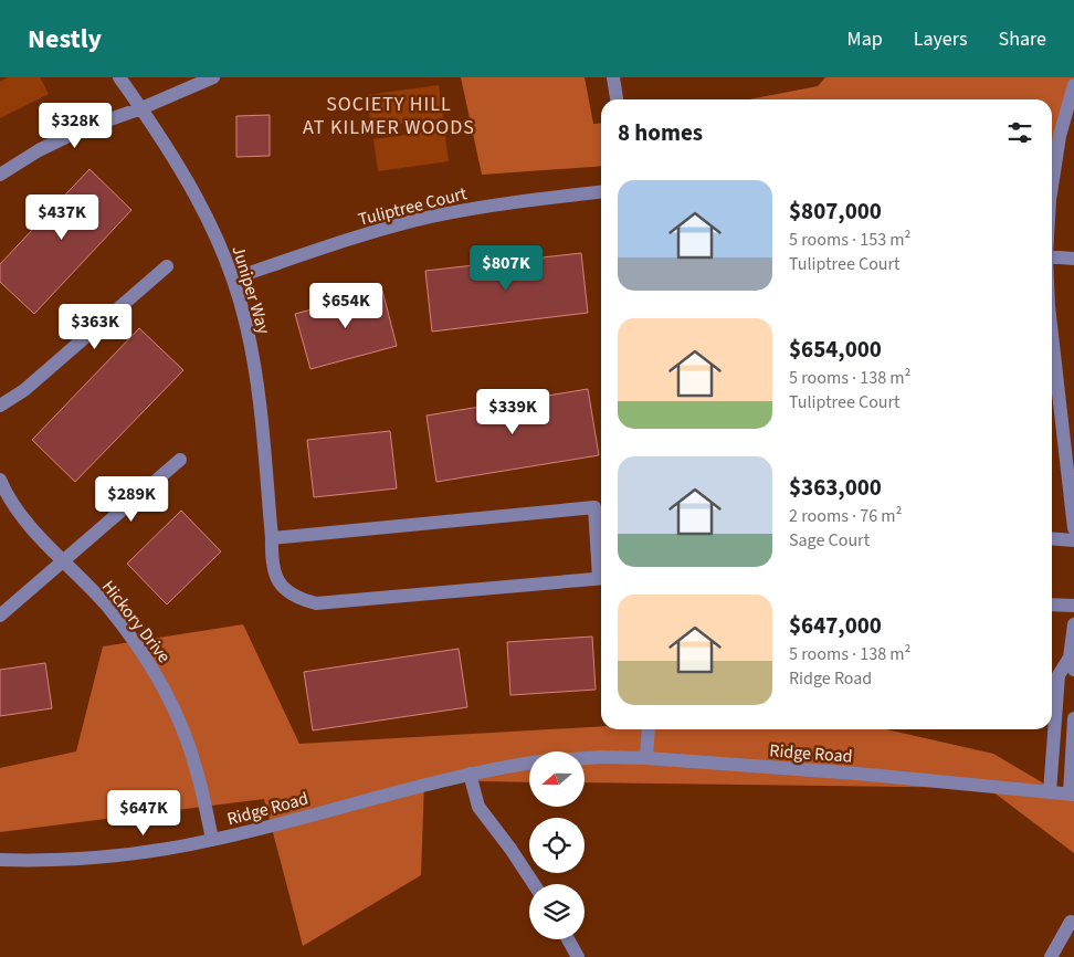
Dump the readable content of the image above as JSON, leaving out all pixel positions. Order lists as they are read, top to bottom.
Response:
{
  "streets": {
    "street": [
      "Tuliptree Court",
      "Juniper Way",
      "Hickory Drive",
      "Ridge Road"
    ]
  },
  "crossings": [
    ["Tuliptree Court", "Juniper Way"],
    ["Hickory Drive", "Ridge Road"]
  ],
  "districts": ["SOCIETY HILL AT KILMER WOODS"],
  "north": "left",
  "page": {
    "header": "Nestly",
    "nav": ["Map", "Layers", "Share"],
    "heading": "8 homes",
    "price": [
      "$328K",
      "$437K",
      "$807K",
      "$654K",
      "$363K",
      "$339K",
      "$289K",
      "$647K"
    ],
    "list": [
      {
        "name": "$807,000",
        "note": "5 rooms · 153 m² · Tuliptree Court"
      },
      {
        "name": "$654,000",
        "note": "5 rooms · 138 m² · Tuliptree Court"
      },
      {
        "name": "$363,000",
        "note": "2 rooms · 76 m² · Sage Court"
      },
      {
        "name": "$647,000",
        "note": "5 rooms · 138 m² · Ridge Road"
      }
    ]
  }
}
